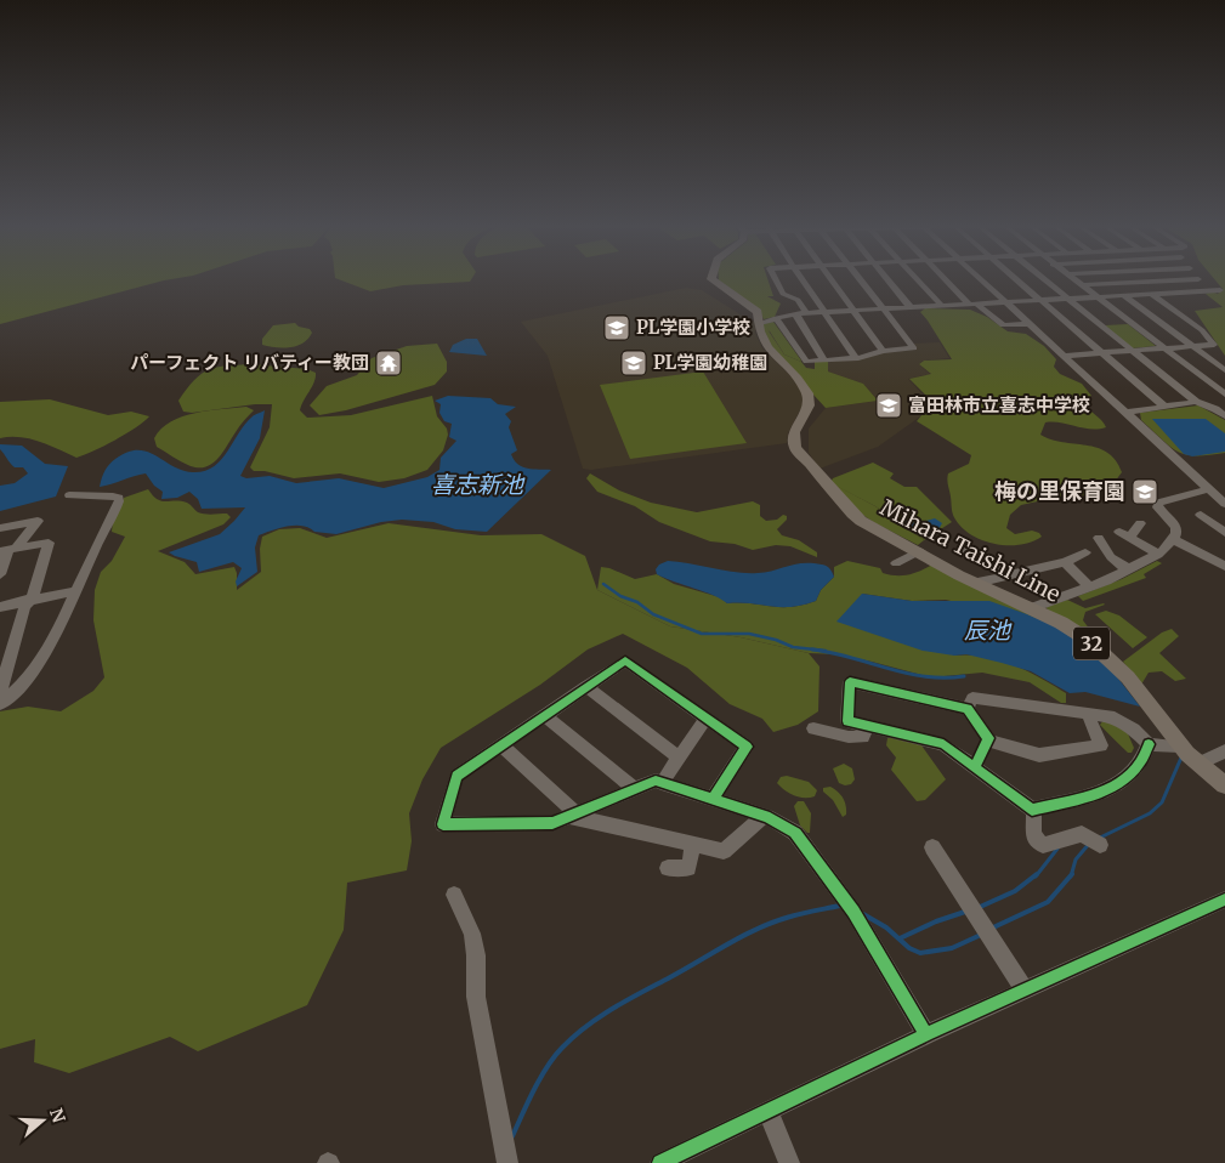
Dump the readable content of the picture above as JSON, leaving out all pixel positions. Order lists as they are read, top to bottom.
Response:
{
  "streets": {
    "main road": ["Mihara Taishi Line", "32"]
  },
  "water": ["喜志新池", "辰池"],
  "places": {
    "school or university": [
      "PL学園小学校",
      "PL学園幼稚園",
      "富田林市立喜志中学校",
      "梅の里保育園"
    ],
    "temple": ["パーフェクト リバティー教団"]
  },
  "north": "right"
}
